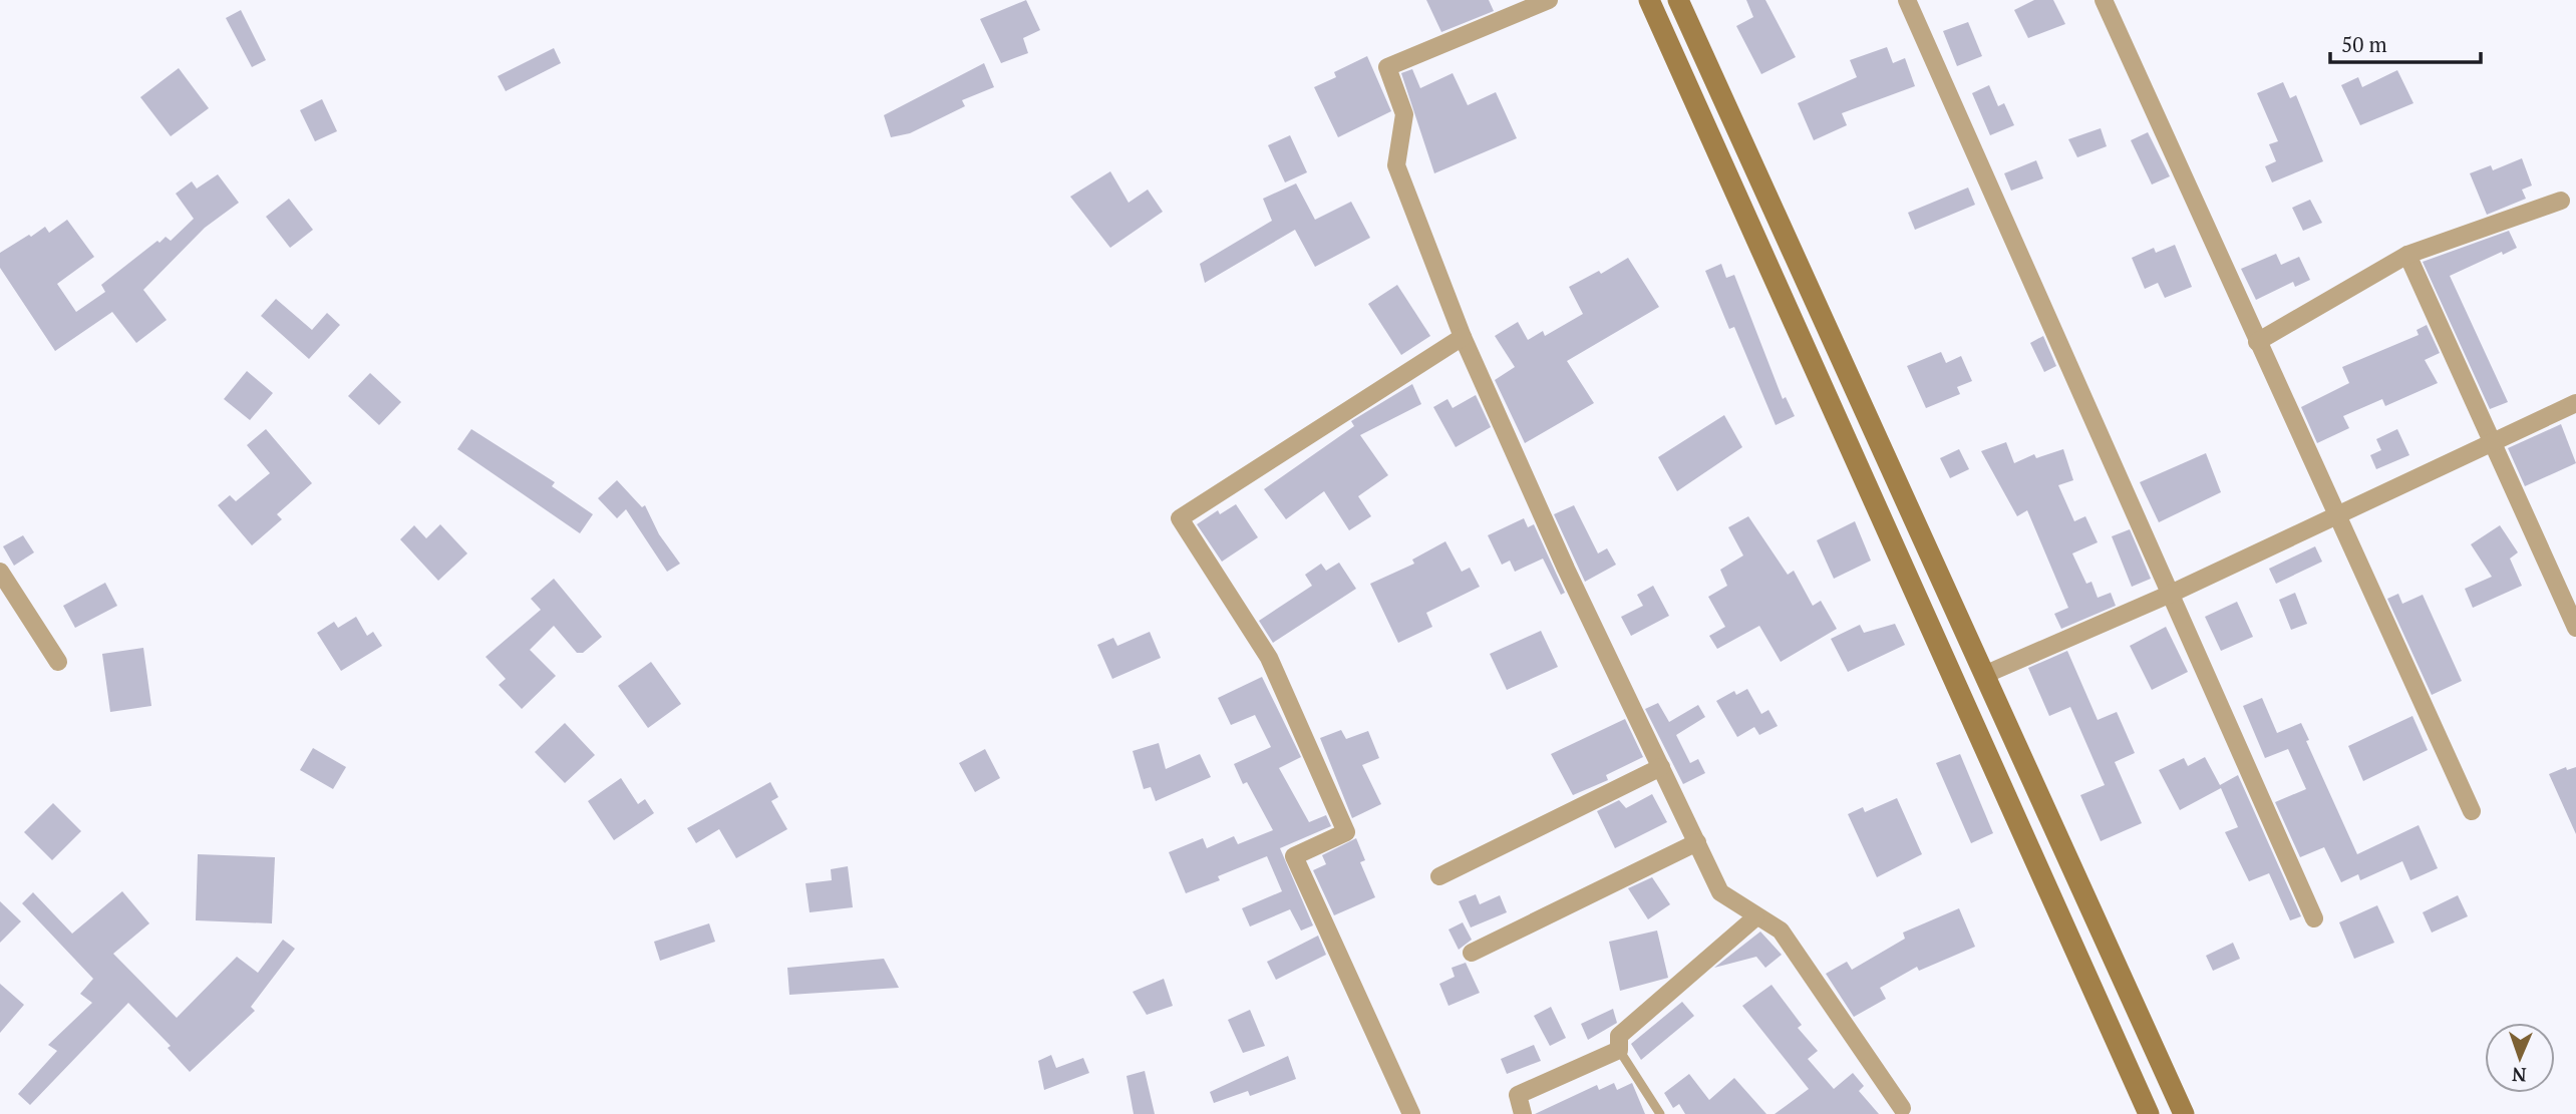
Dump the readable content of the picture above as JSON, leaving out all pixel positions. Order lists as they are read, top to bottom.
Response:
{
  "scale_bar": "50 m",
  "north": "bottom"
}
